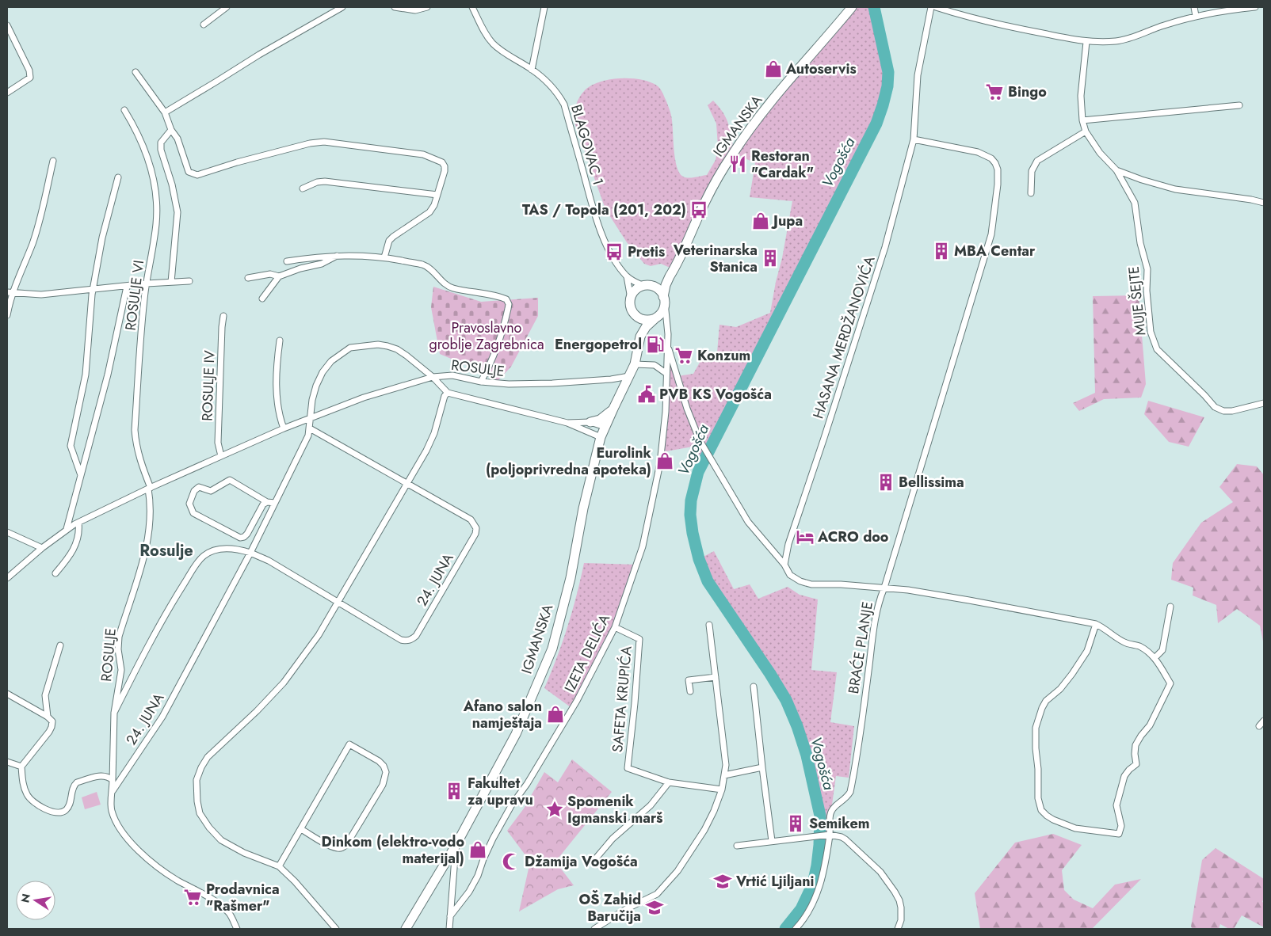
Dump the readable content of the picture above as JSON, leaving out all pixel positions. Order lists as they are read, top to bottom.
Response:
{
  "streets": {
    "main road": ["IGMANSKA"],
    "street": [
      "BLAGOVAC 1",
      "ROSULJE VI",
      "MUJE ŠEJTE",
      "HASANA MERDŽANOVIĆA",
      "ROSULJE",
      "ROSULJE IV",
      "24. JUNA",
      "BRAĆE PLANJE",
      "IZETA DELIĆA",
      "SAFETA KRUPIĆA"
    ]
  },
  "crossings": [
    ["IGMANSKA", "BLAGOVAC 1"],
    ["IGMANSKA", "ROSULJE"],
    ["IGMANSKA", "IZETA DELIĆA"],
    ["BLAGOVAC 1", "IZETA DELIĆA"],
    ["ROSULJE VI", "ROSULJE"],
    ["ROSULJE", "ROSULJE IV"],
    ["ROSULJE", "24. JUNA"],
    ["IZETA DELIĆA", "SAFETA KRUPIĆA"]
  ],
  "districts": ["Rosulje"],
  "water": ["Vogošća"],
  "parks": ["Pravoslavno groblje Zagrebnica"],
  "places": {
    "shop": [
      "Autoservis",
      "Jupa",
      "Eurolink (poljoprivredna apoteka)",
      "Afano salon namještaja",
      "Dinkom (elektro-vodo materijal)"
    ],
    "supermarket": ["Bingo", "Konzum", "Prodavnica \"Rašmer\""],
    "restaurant": ["Restoran \"Cardak\""],
    "bus stop": ["TAS / Topola (201, 202)", "Pretis"],
    "building": [
      "MBA Centar",
      "Veterinarska Stanica",
      "Bellissima",
      "Fakultet za upravu",
      "Semikem"
    ],
    "fuel station": ["Energopetrol"],
    "public building": ["PVB KS Vogošća"],
    "hotel": ["ACRO doo"],
    "place": ["Spomenik Igmanski marš"],
    "mosque": ["Džamija Vogošća"],
    "school or university": ["Vrtić Ljiljani", "OŠ Zahid Baručija"]
  },
  "north": "left"
}
